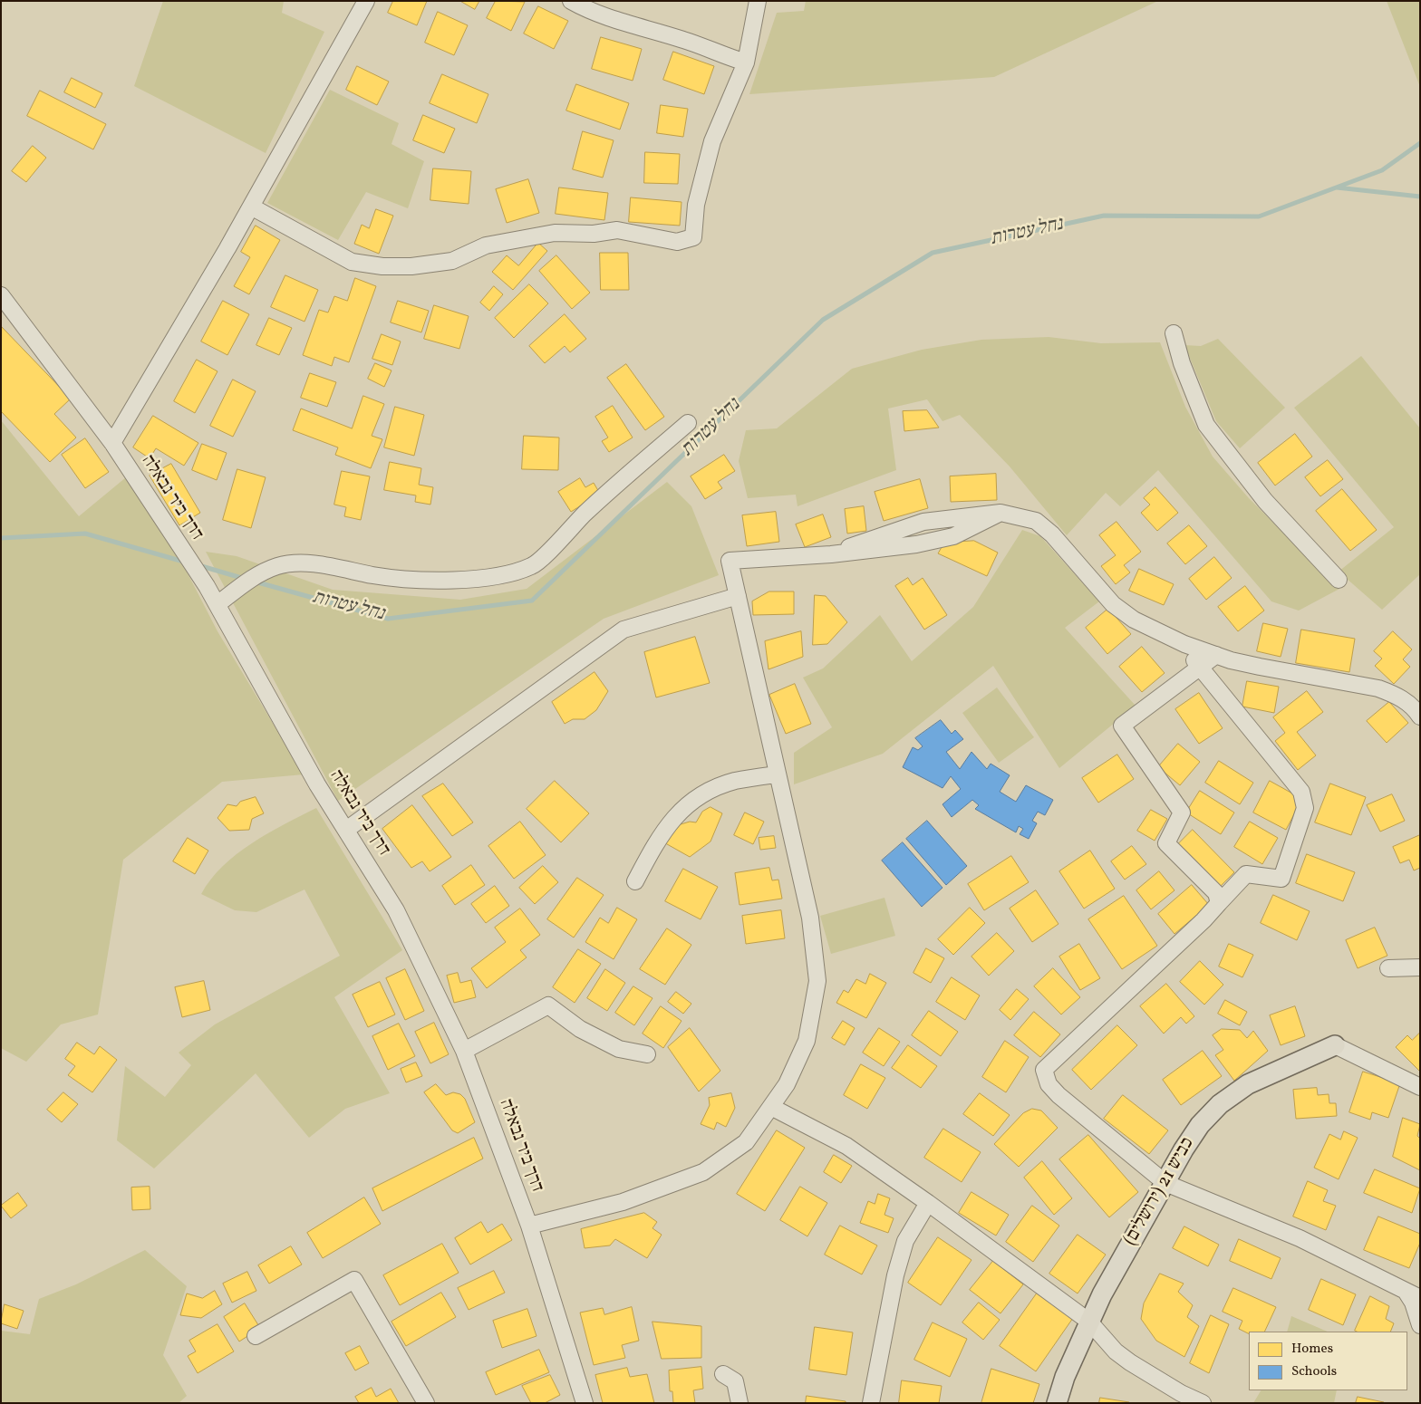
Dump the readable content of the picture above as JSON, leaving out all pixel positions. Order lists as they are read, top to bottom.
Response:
{
  "streets": {
    "main road": ["כביש 21 (ירושלים)"],
    "street": ["דרך ביר נבאלה"]
  },
  "water": ["נחל עטרות"],
  "legend": ["Homes", "Schools"]
}
